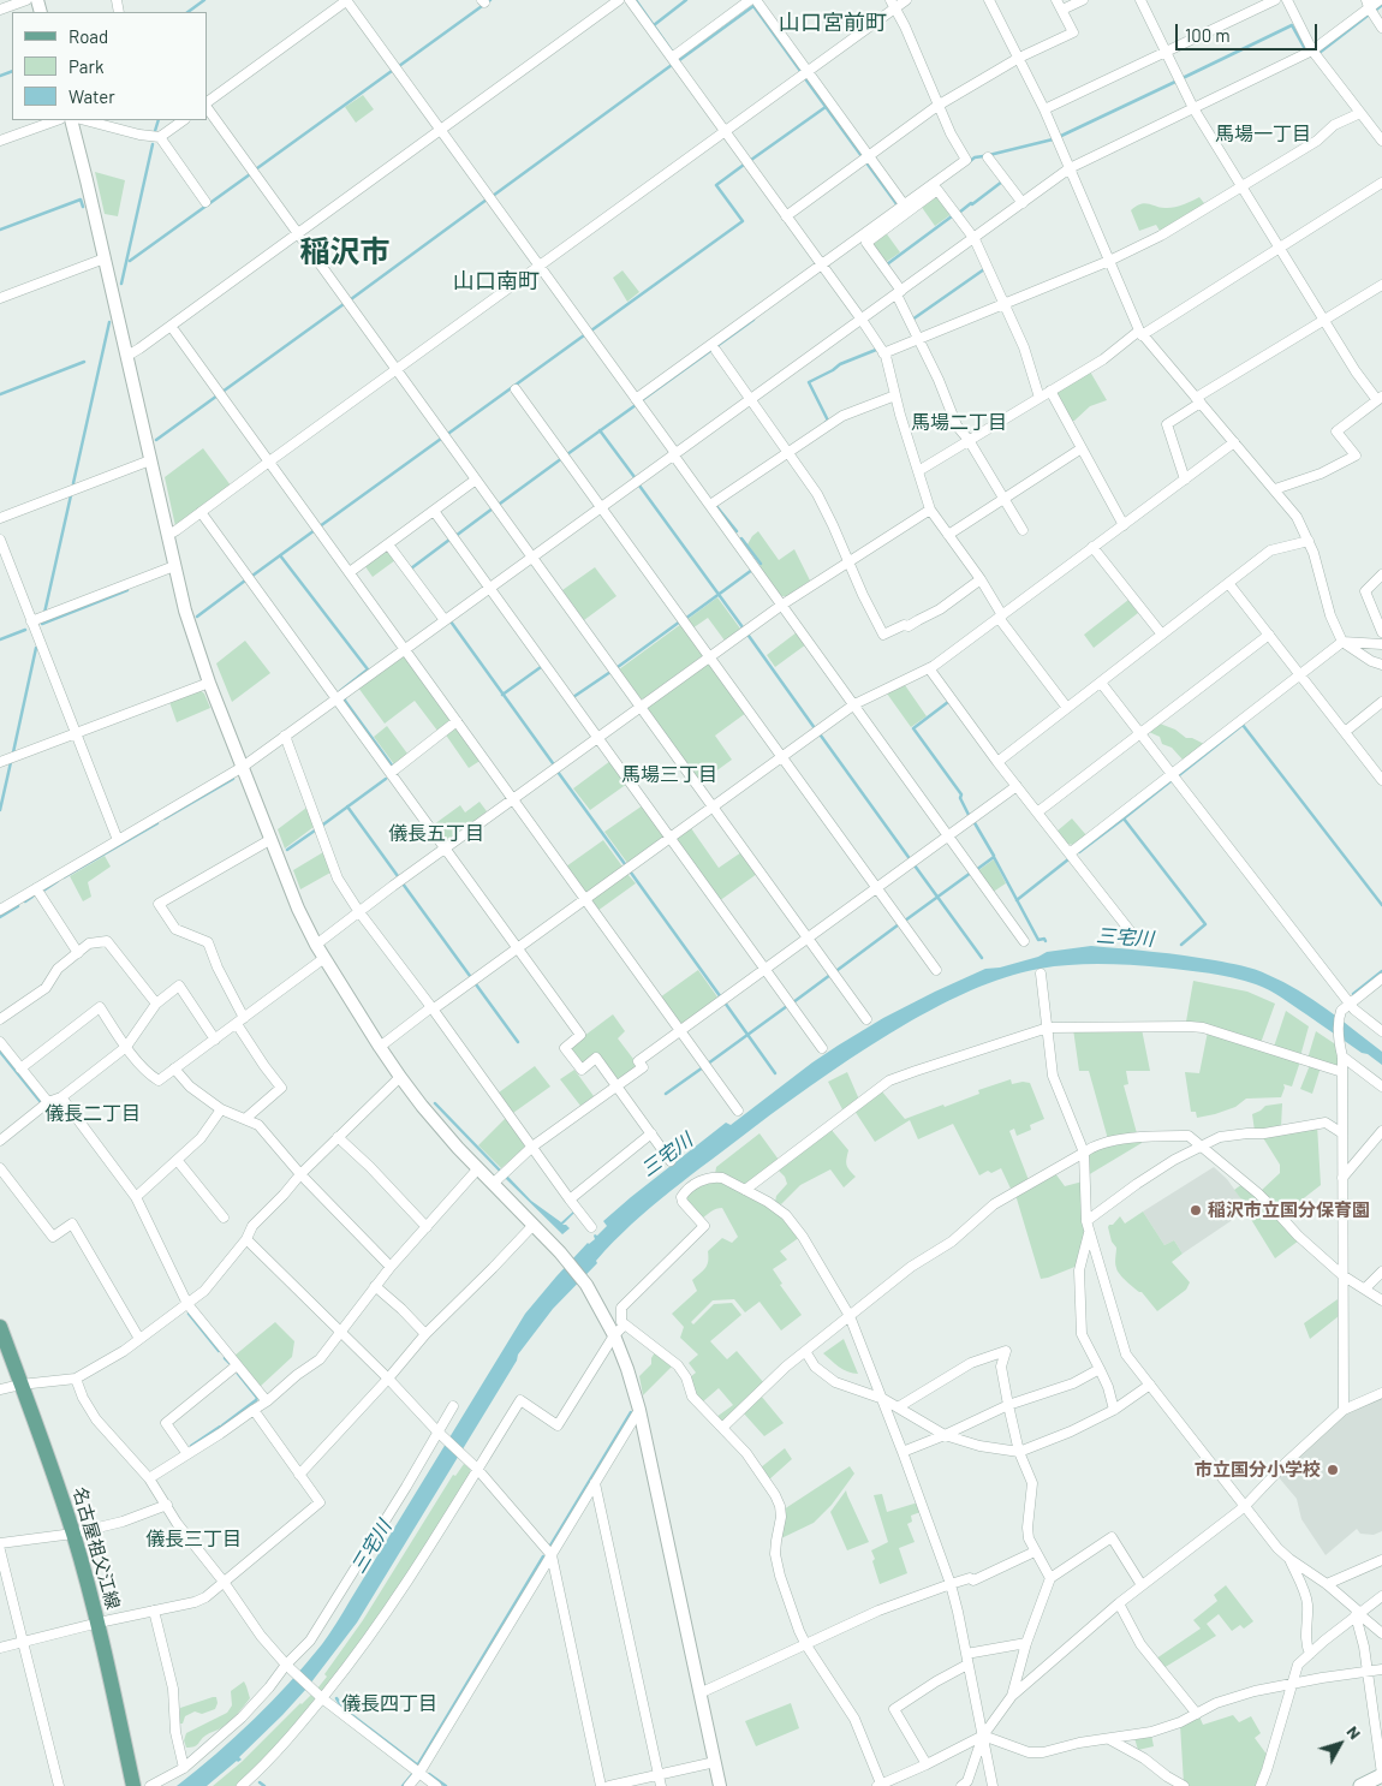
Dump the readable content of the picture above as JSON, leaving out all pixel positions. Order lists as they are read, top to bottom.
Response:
{
  "streets": {
    "main road": ["名古屋祖父江線"]
  },
  "districts": [
    "山口宮前町",
    "馬場一丁目",
    "稲沢市",
    "山口南町",
    "馬場二丁目",
    "馬場三丁目",
    "儀長五丁目",
    "儀長二丁目",
    "儀長三丁目",
    "儀長四丁目"
  ],
  "water": ["三宅川"],
  "places": ["稲沢市立国分保育園", "市立国分小学校"],
  "legend": ["Road", "Park", "Water"],
  "scale_bar": "100 m",
  "north": "top right"
}
